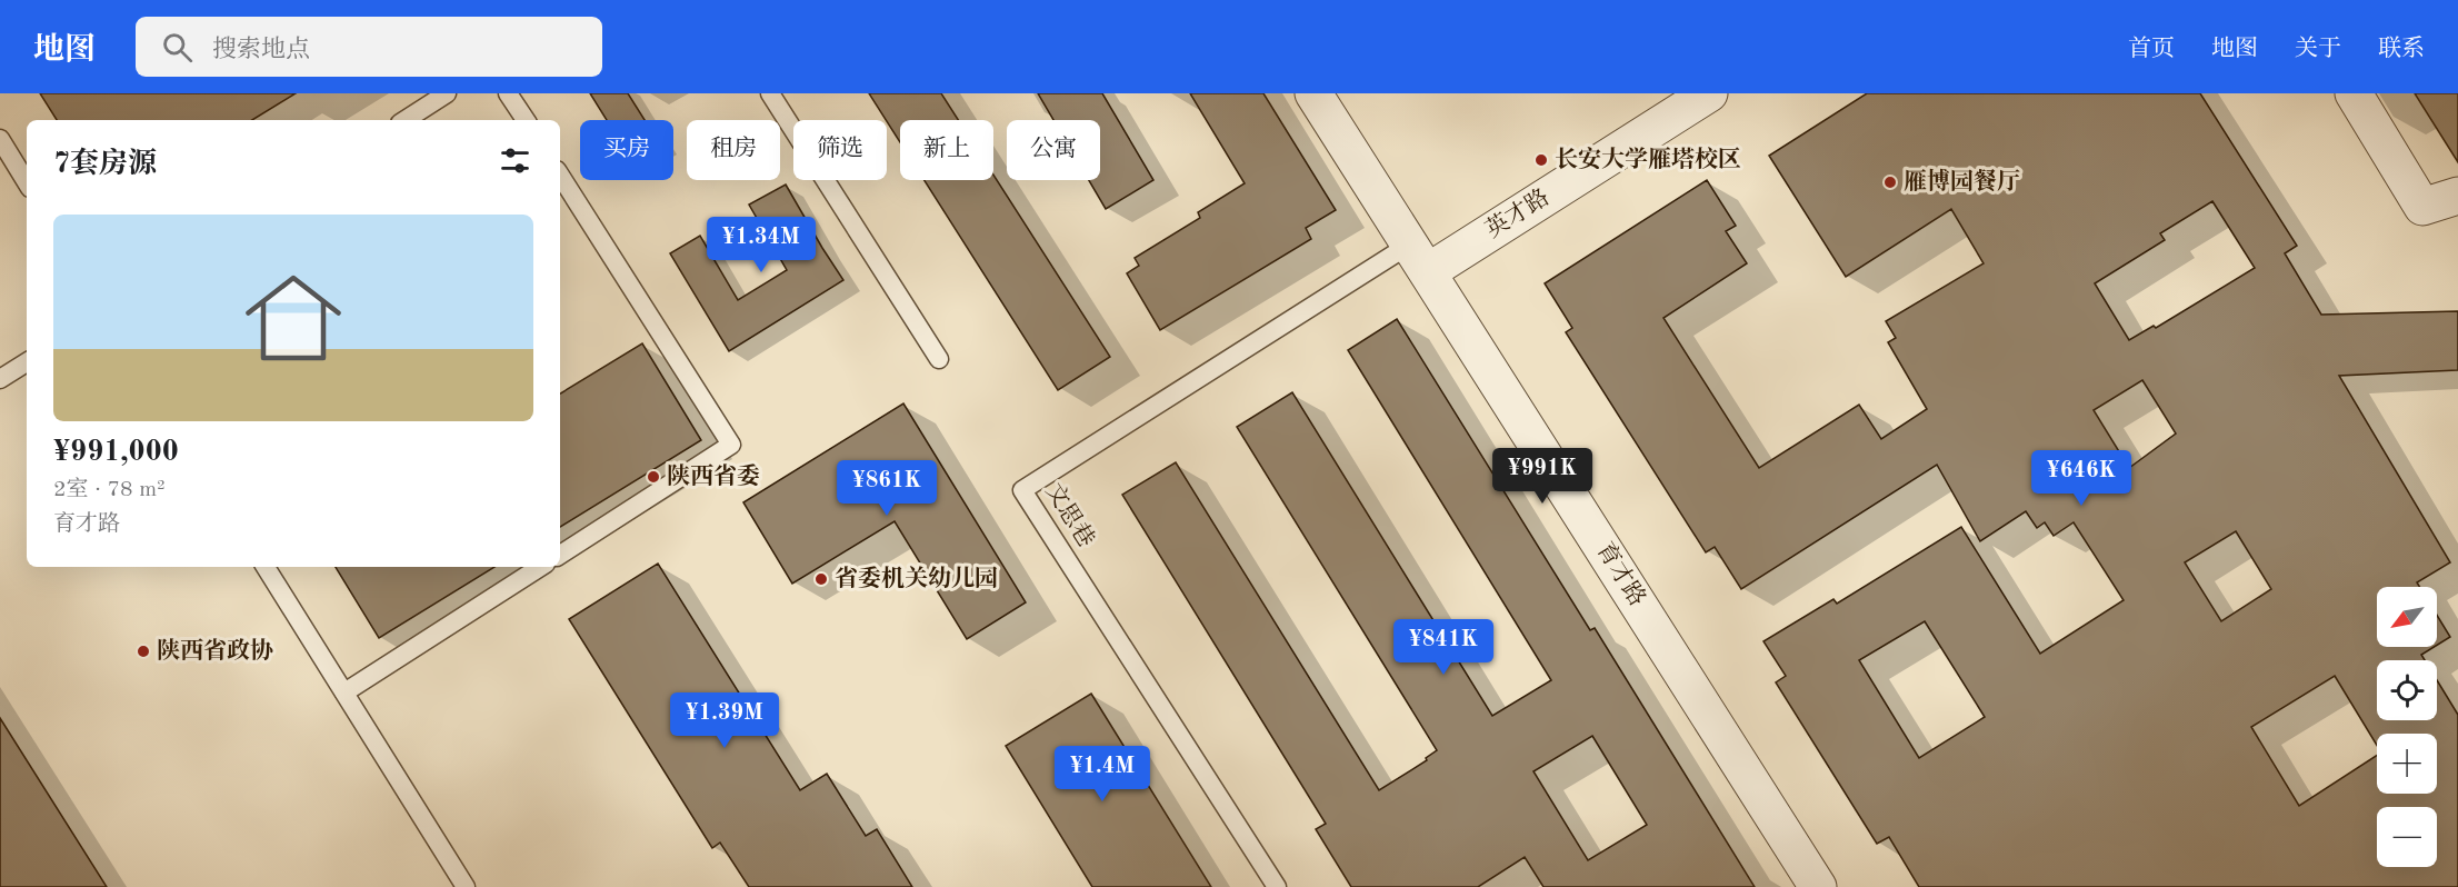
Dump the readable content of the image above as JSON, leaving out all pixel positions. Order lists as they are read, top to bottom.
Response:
{
  "streets": {
    "street": ["英才路", "育才路"],
    "lane": ["文思巷"]
  },
  "crossings": [
    ["英才路", "文思巷"],
    ["英才路", "育才路"],
    ["文思巷", "育才路"]
  ],
  "places": [
    "长安大学雁塔校区",
    "雁博园餐厅",
    "陕西省委",
    "省委机关幼儿园",
    "陕西省政协"
  ],
  "north": "bottom left",
  "page": {
    "header": "地图",
    "search": "搜索地点",
    "nav": [
      "首页",
      "地图",
      "关于",
      "联系"
    ],
    "chip": [
      "买房",
      "租房",
      "筛选",
      "新上",
      "公寓"
    ],
    "heading": "7套房源",
    "list": [
      {
        "name": "¥991,000",
        "note": "2室 · 78 m² · 育才路"
      }
    ],
    "price": [
      "¥1.34M",
      "¥991K",
      "¥646K",
      "¥861K",
      "¥841K",
      "¥1.39M",
      "¥1.4M"
    ],
    "map_buttons": ["+", "−"]
  }
}
